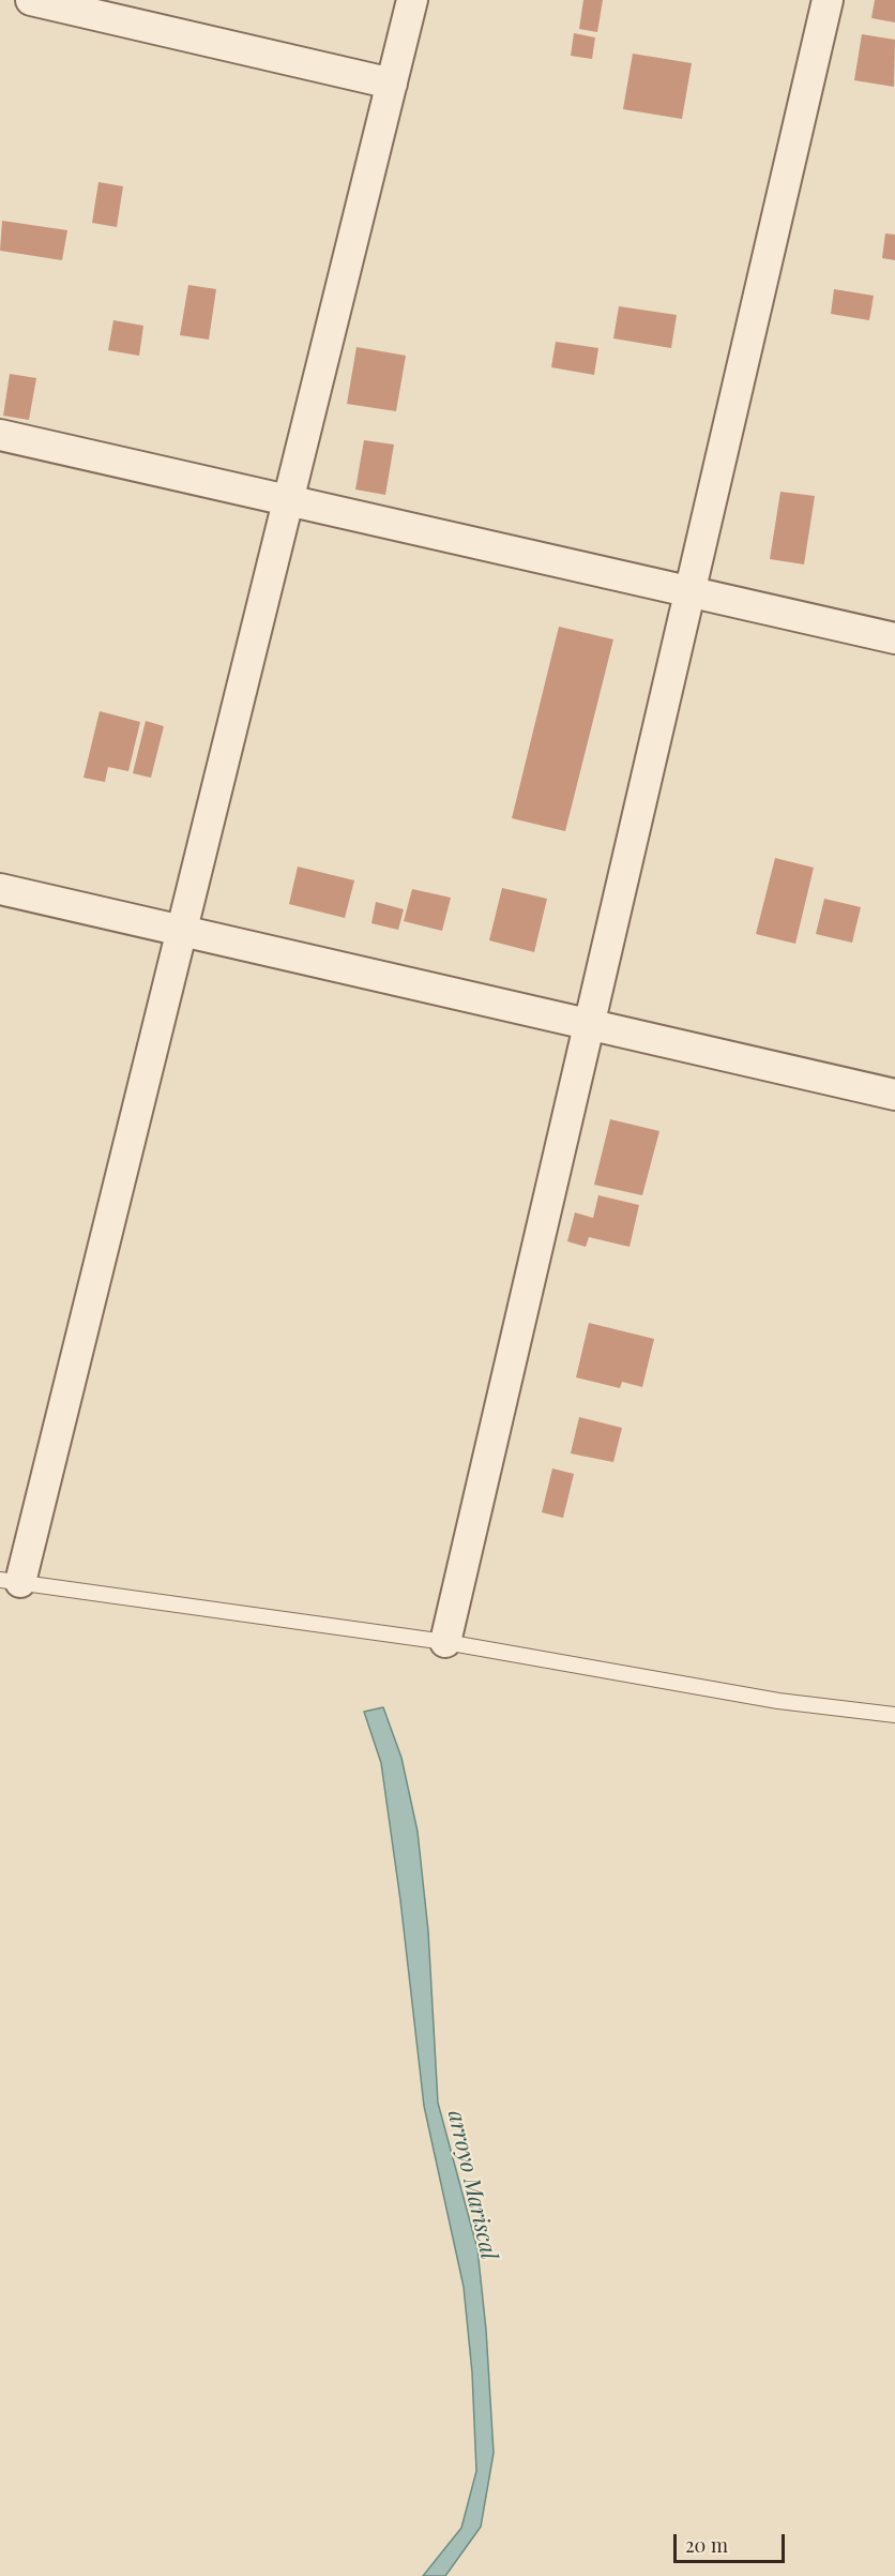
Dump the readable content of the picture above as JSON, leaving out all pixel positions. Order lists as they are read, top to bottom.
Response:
{
  "water": ["arroyo Mariscal"],
  "scale_bar": "20 m"
}
